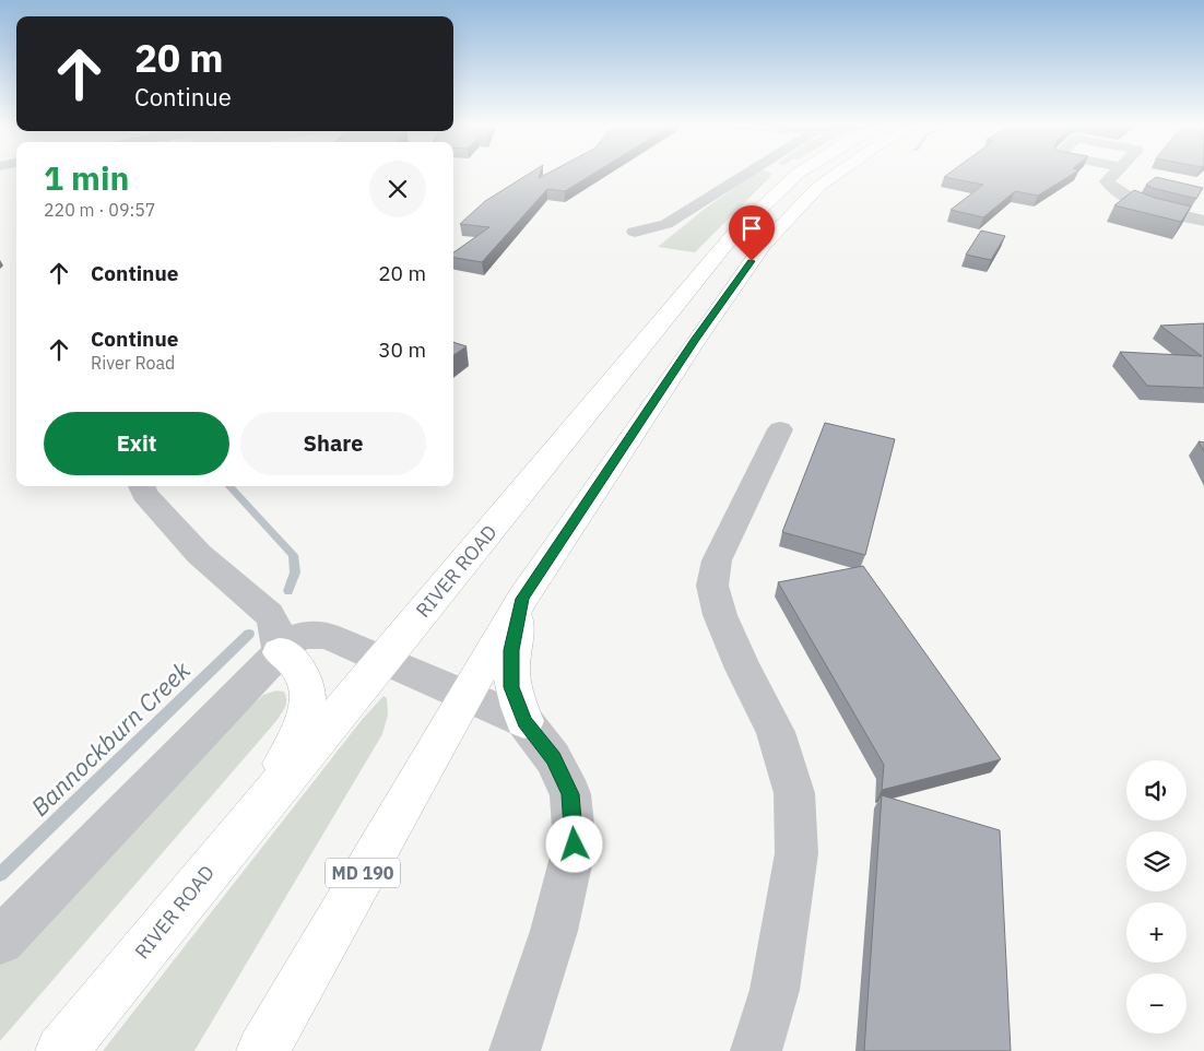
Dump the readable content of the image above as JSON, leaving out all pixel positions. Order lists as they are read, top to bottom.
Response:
{
  "streets": {
    "main road": ["RIVER ROAD", "MD 190"]
  },
  "water": ["Bannockburn Creek"],
  "page": {
    "turn": ["20 m", "Continue"],
    "heading": ["1 min", "220 m · 09:57"],
    "list": [
      {
        "name": "Continue",
        "value": "20 m"
      },
      {
        "name": "Continue",
        "note": "River Road",
        "value": "30 m"
      }
    ],
    "buttons": ["Exit", "Share"],
    "map_buttons": ["+", "−"]
  }
}
